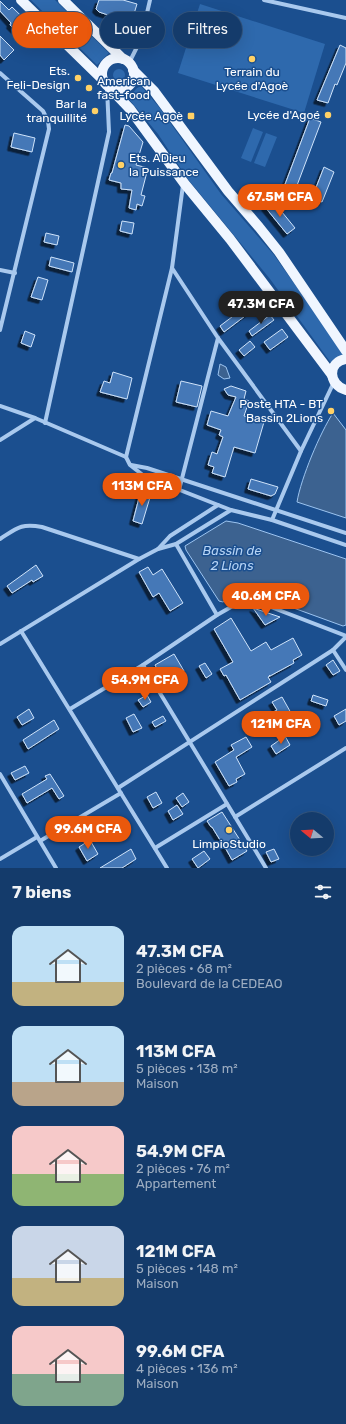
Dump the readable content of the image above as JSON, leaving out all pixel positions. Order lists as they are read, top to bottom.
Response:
{
  "water": ["Bassin de 2 Lions"],
  "places": {
    "other": [
      "Terrain du Lycée d'Agoè",
      "Ets. Feli-Design",
      "American fast-food",
      "Bar la tranquillité",
      "Lycée d'Agoé",
      "Ets. ADieu la Puissance",
      "Poste HTA - BT Bassin 2Lions",
      "LimpioStudio"
    ],
    "transit": ["Lycée Agoè"]
  },
  "north": "left",
  "page": {
    "chip": ["Acheter", "Louer", "Filtres"],
    "price": [
      "67.5M CFA",
      "47.3M CFA",
      "113M CFA",
      "40.6M CFA",
      "54.9M CFA",
      "121M CFA",
      "99.6M CFA"
    ],
    "heading": "7 biens",
    "list": [
      {
        "name": "47.3M CFA",
        "note": "2 pièces · 68 m² · Boulevard de la CEDEAO"
      },
      {
        "name": "113M CFA",
        "note": "5 pièces · 138 m² · Maison"
      },
      {
        "name": "54.9M CFA",
        "note": "2 pièces · 76 m² · Appartement"
      },
      {
        "name": "121M CFA",
        "note": "5 pièces · 148 m² · Maison"
      },
      {
        "name": "99.6M CFA",
        "note": "4 pièces · 136 m² · Maison"
      }
    ]
  }
}
